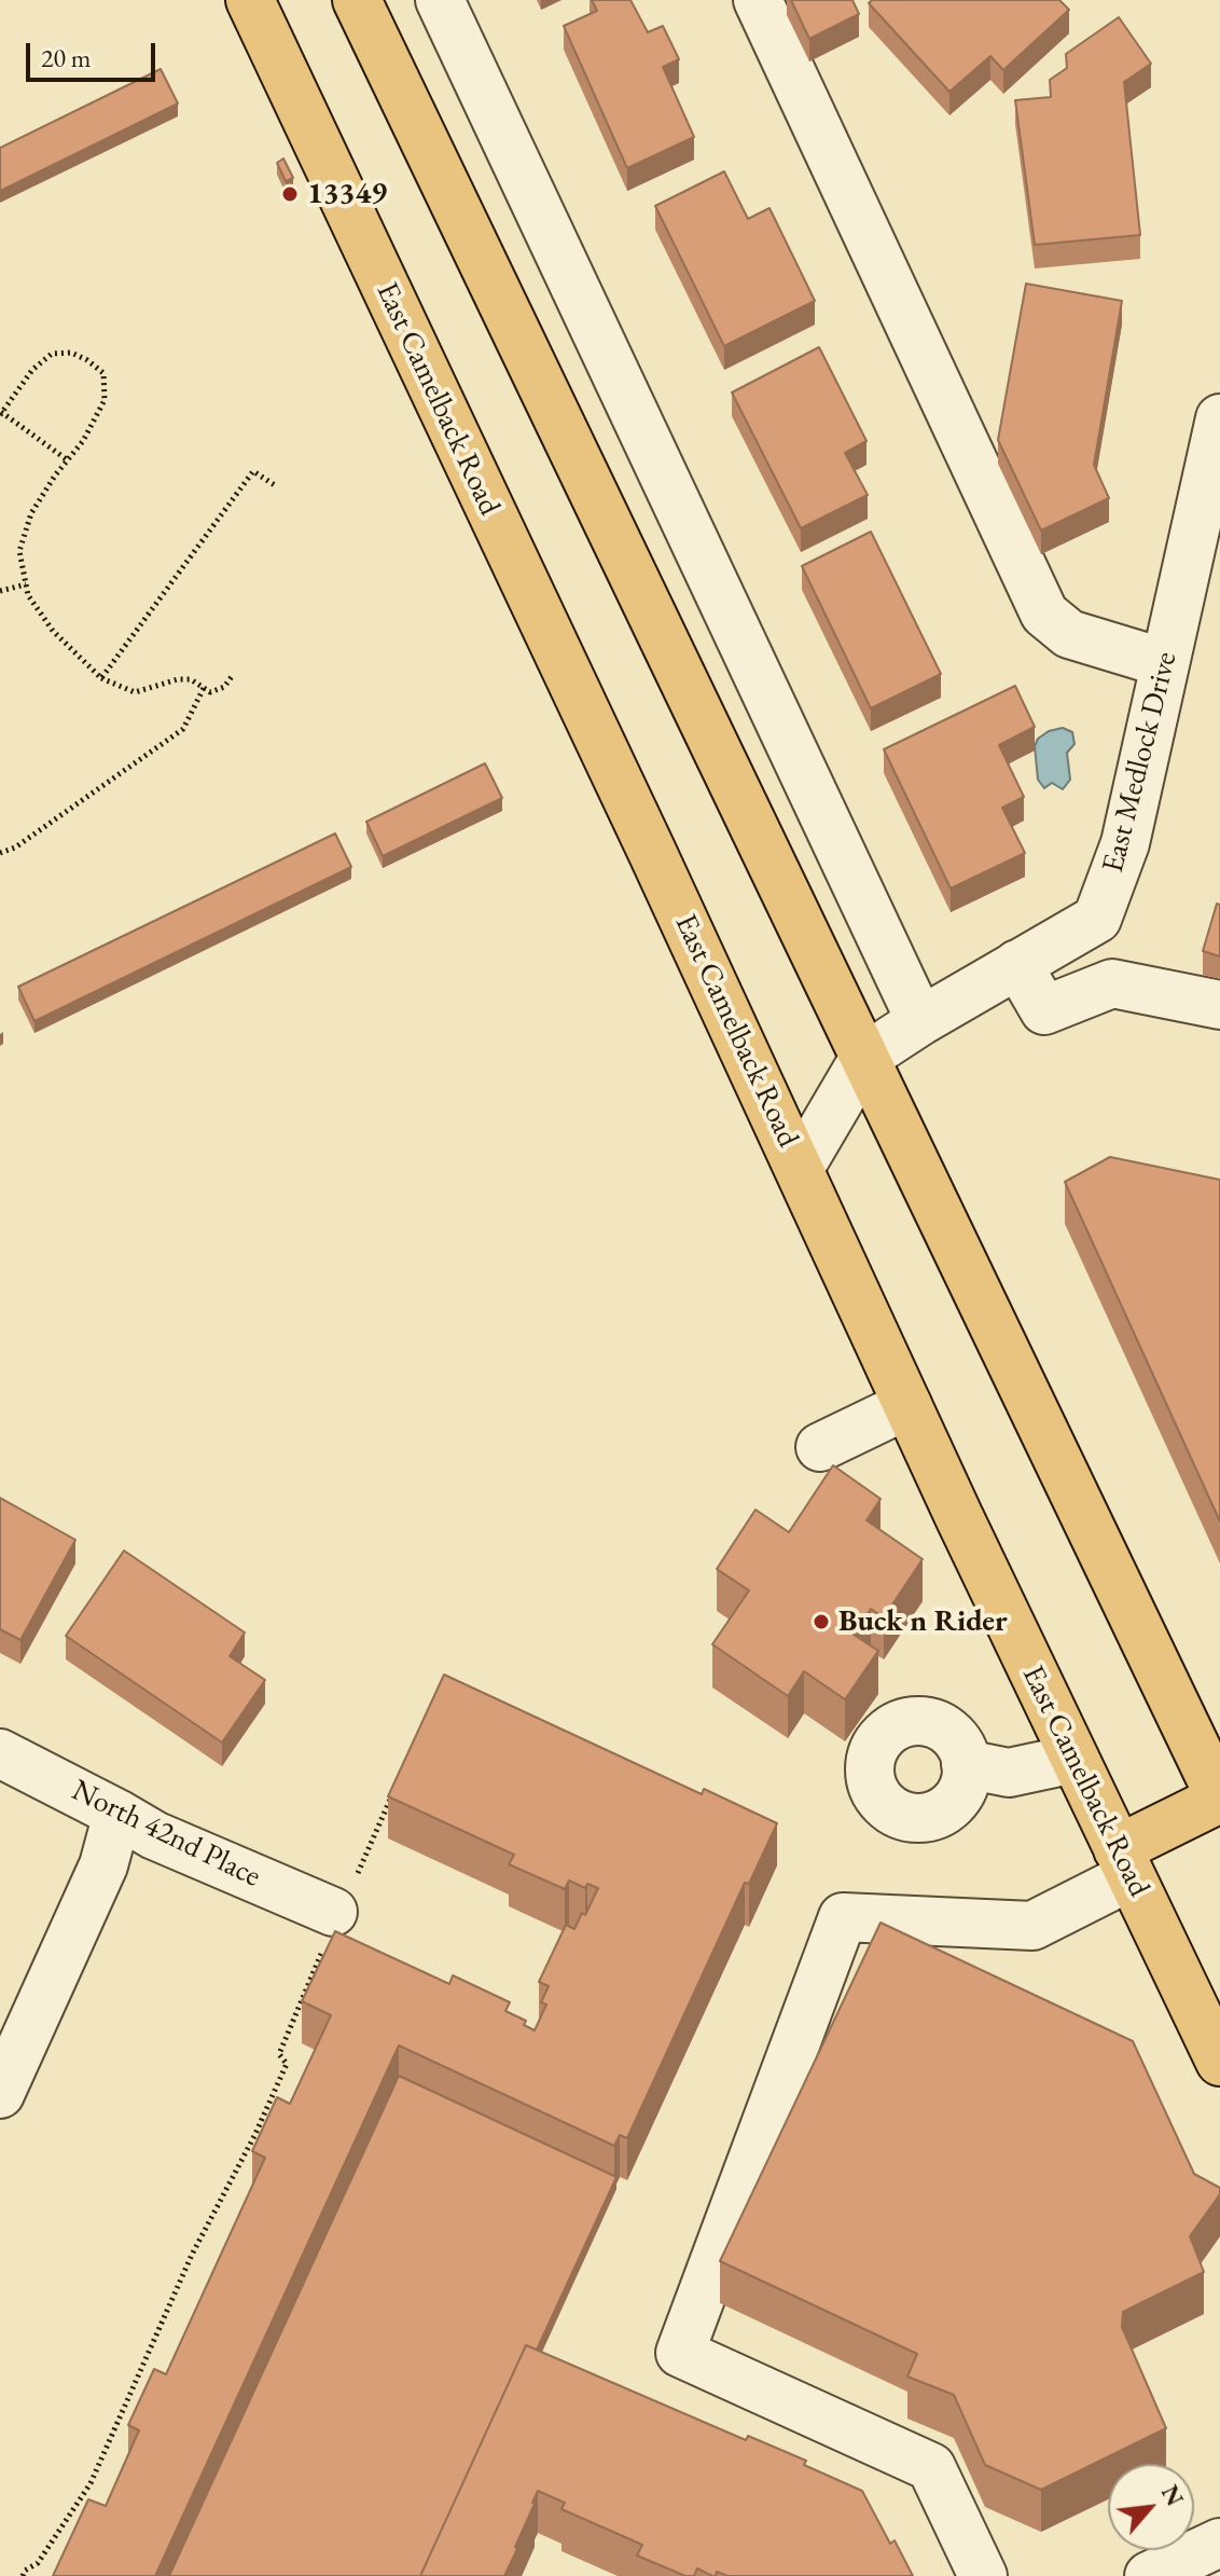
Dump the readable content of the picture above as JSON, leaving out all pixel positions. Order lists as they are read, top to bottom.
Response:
{
  "streets": {
    "main road": ["East Camelback Road"],
    "street": ["East Medlock Drive", "North 42nd Place"]
  },
  "crossings": [
    ["East Camelback Road", "East Medlock Drive"]
  ],
  "places": ["13349", "Buck n Rider"],
  "scale_bar": "20 m",
  "north": "top right"
}
